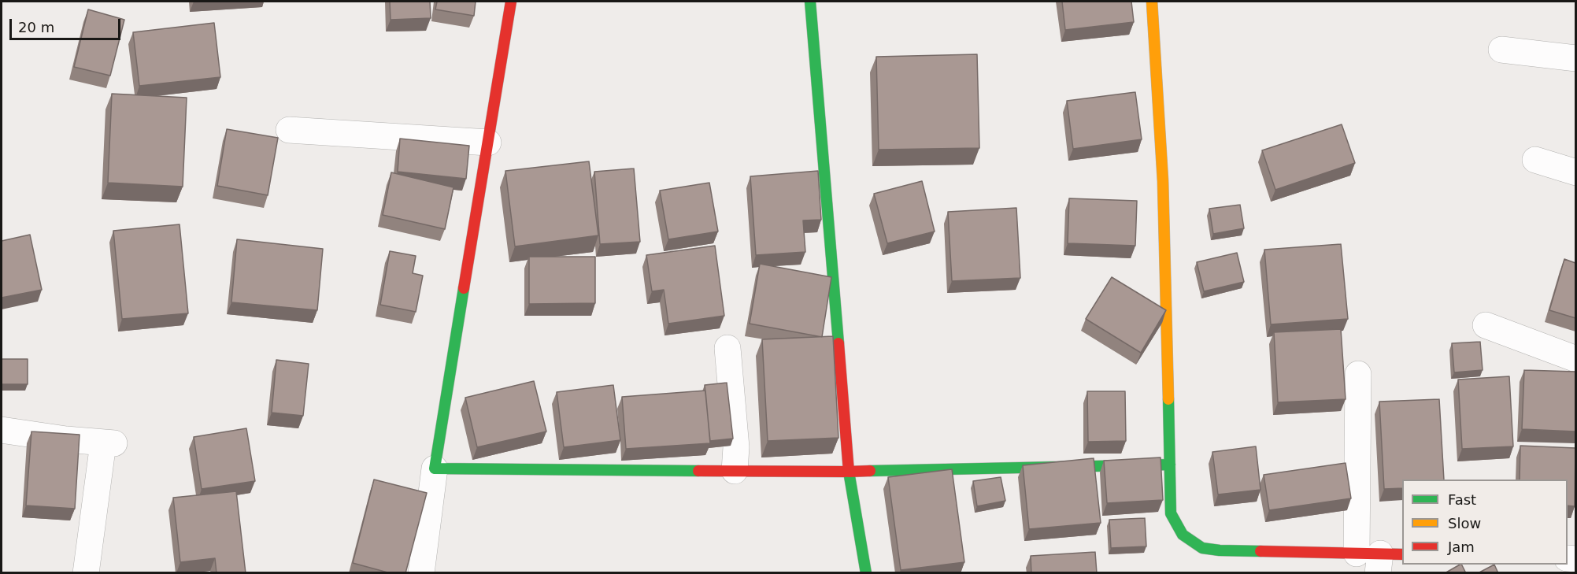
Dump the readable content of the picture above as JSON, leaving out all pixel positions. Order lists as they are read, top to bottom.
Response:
{
  "legend": ["Fast", "Slow", "Jam"],
  "scale_bar": "20 m"
}
